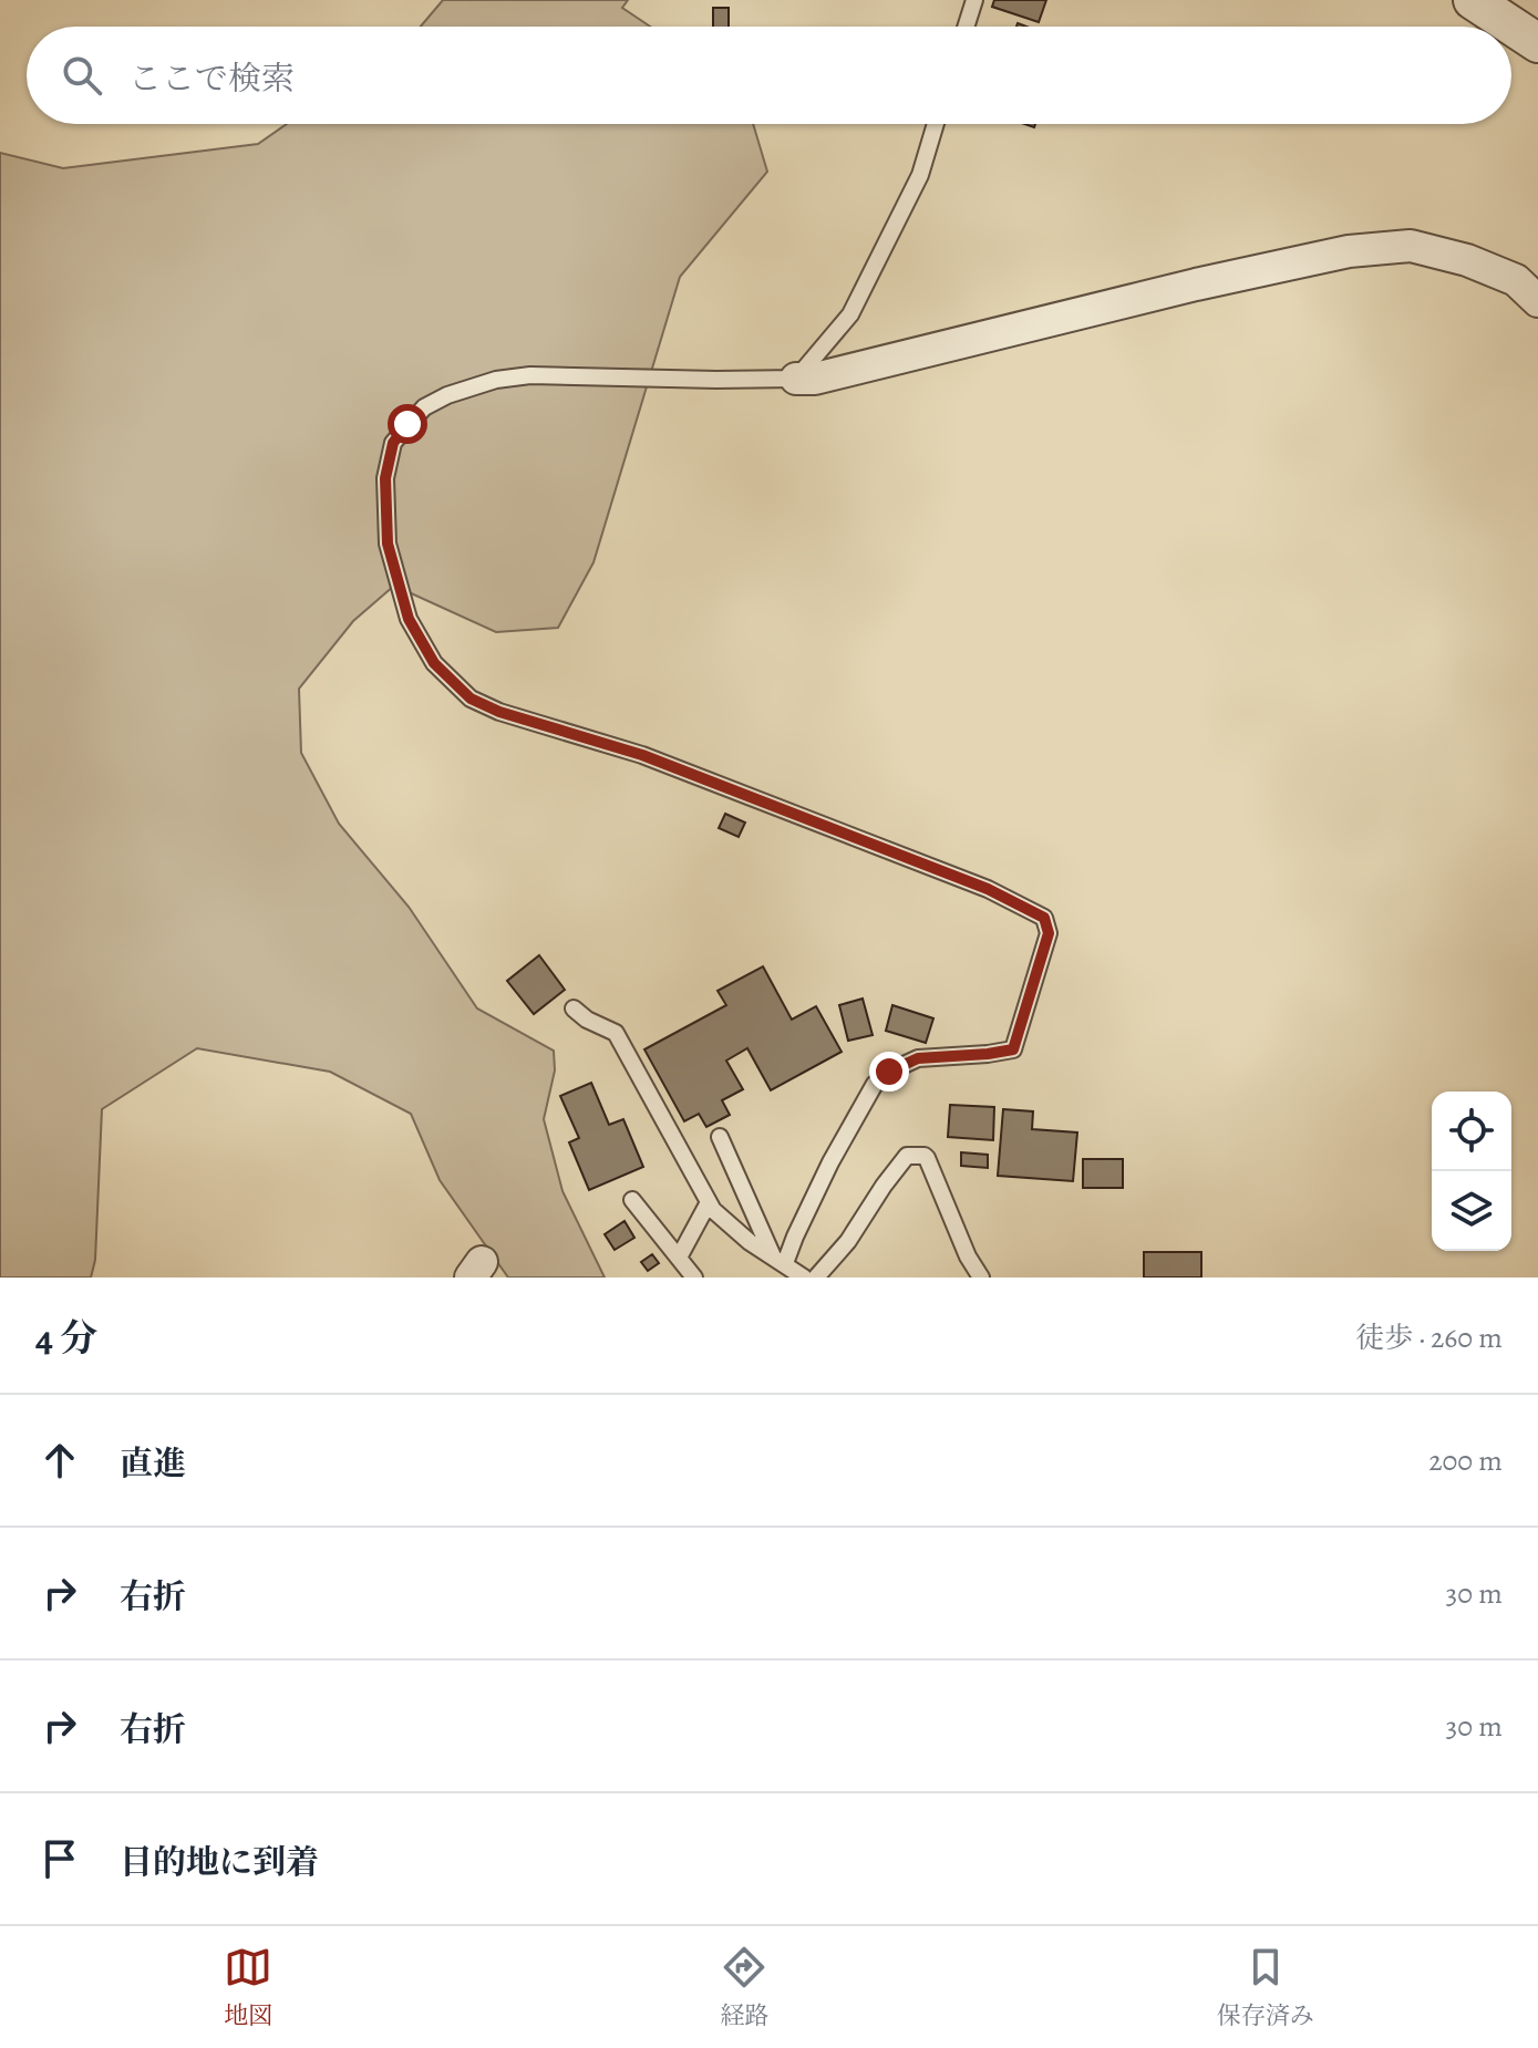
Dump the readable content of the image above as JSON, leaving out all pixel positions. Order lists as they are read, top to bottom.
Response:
{
  "page": {
    "search": "ここで検索",
    "heading": ["4 分", "徒歩 · 260 m"],
    "list": [
      ["直進", "200 m"],
      ["右折", "30 m"],
      ["右折", "30 m"],
      "目的地に到着"
    ],
    "nav": ["地図", "経路", "保存済み"]
  }
}
